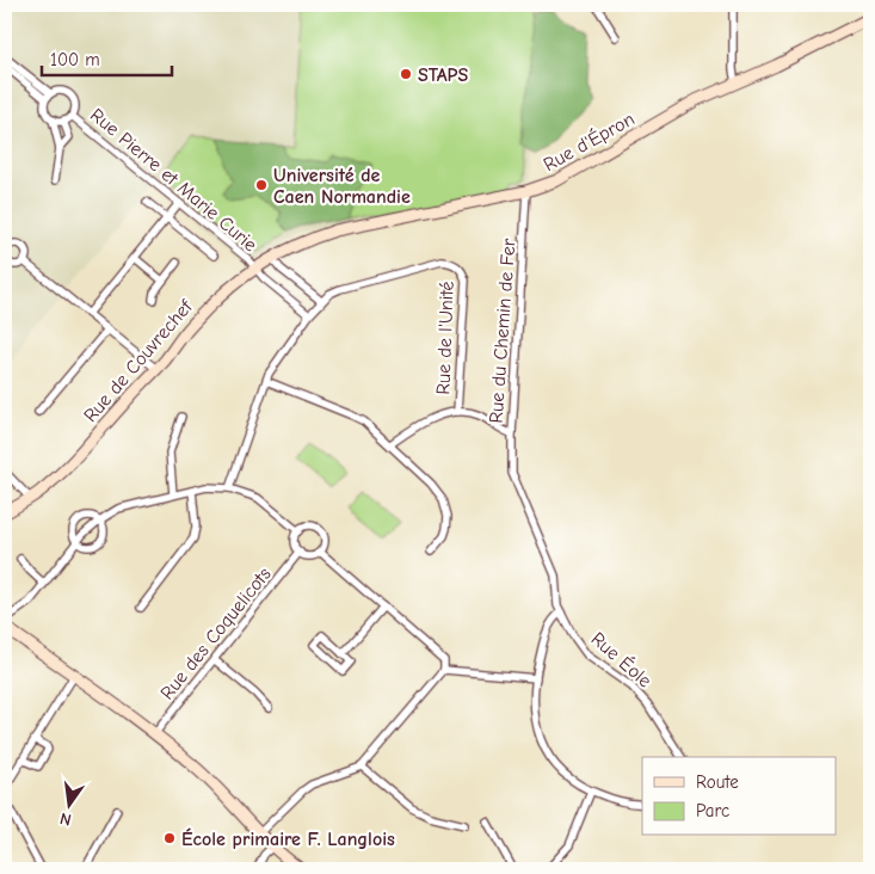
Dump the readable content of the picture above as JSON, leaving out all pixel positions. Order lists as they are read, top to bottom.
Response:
{
  "streets": {
    "street": [
      "Rue d'Épron",
      "Rue Pierre et Marie Curie",
      "Rue du Chemin de Fer",
      "Rue de l'Unité",
      "Rue de Couvrechef",
      "Rue des Coquelicots",
      "Rue Éole"
    ]
  },
  "crossings": [
    ["Rue d'Épron", "Rue du Chemin de Fer"],
    ["Rue d'Épron", "Rue de Couvrechef"],
    ["Rue Pierre et Marie Curie", "Rue de l'Unité"],
    ["Rue Pierre et Marie Curie", "Rue de Couvrechef"],
    ["Rue du Chemin de Fer", "Rue Éole"]
  ],
  "places": ["STAPS", "Université de Caen Normandie", "École primaire F. Langlois"],
  "legend": ["Route", "Parc"],
  "scale_bar": "100 m",
  "north": "bottom"
}
